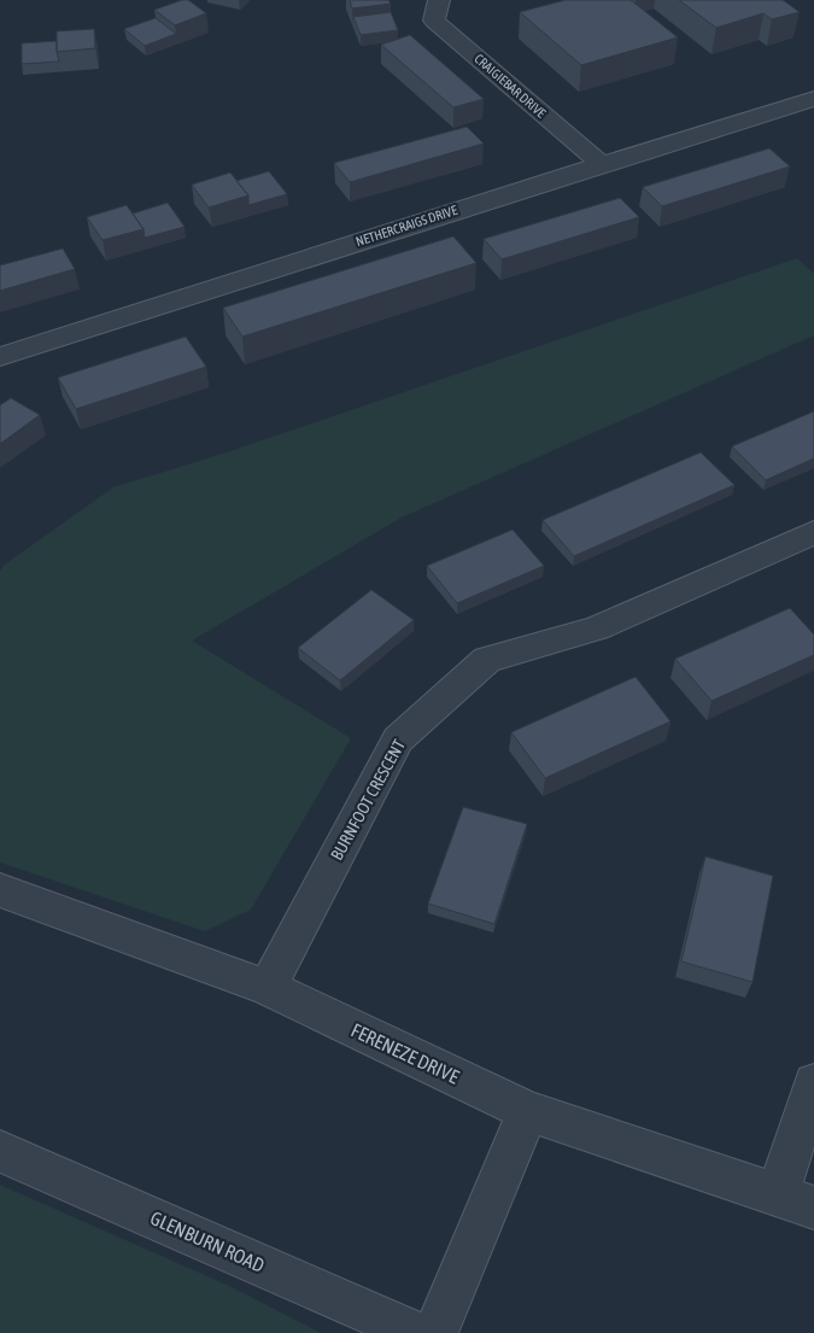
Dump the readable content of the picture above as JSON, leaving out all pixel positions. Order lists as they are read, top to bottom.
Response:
{
  "streets": {
    "street": [
      "CRAIGIEBAR DRIVE",
      "NETHERCRAIGS DRIVE",
      "BURNFOOT CRESCENT",
      "FERENEZE DRIVE",
      "GLENBURN ROAD"
    ]
  },
  "crossings": [
    ["CRAIGIEBAR DRIVE", "NETHERCRAIGS DRIVE"],
    ["BURNFOOT CRESCENT", "FERENEZE DRIVE"]
  ]
}
